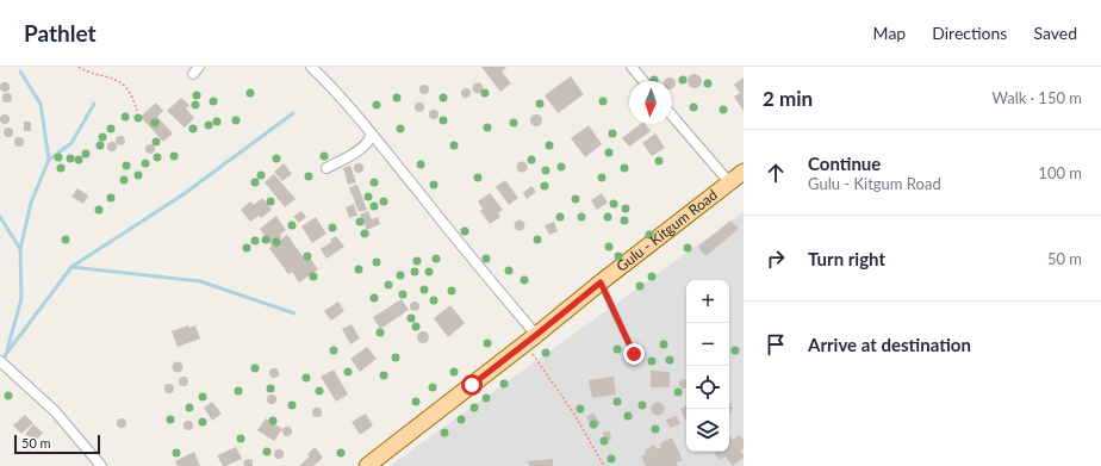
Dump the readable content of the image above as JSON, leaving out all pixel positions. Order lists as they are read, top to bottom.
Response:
{
  "streets": {
    "main road": ["Gulu - Kitgum Road"]
  },
  "scale_bar": "50 m",
  "north": "bottom",
  "page": {
    "header": "Pathlet",
    "nav": ["Map", "Directions", "Saved"],
    "heading": ["2 min", "Walk · 150 m"],
    "list": [
      ["Continue", "Gulu - Kitgum Road", "100 m"],
      ["Turn right", "50 m"],
      "Arrive at destination"
    ],
    "map_buttons": ["+", "−"],
    "scale": "50 m"
  }
}
